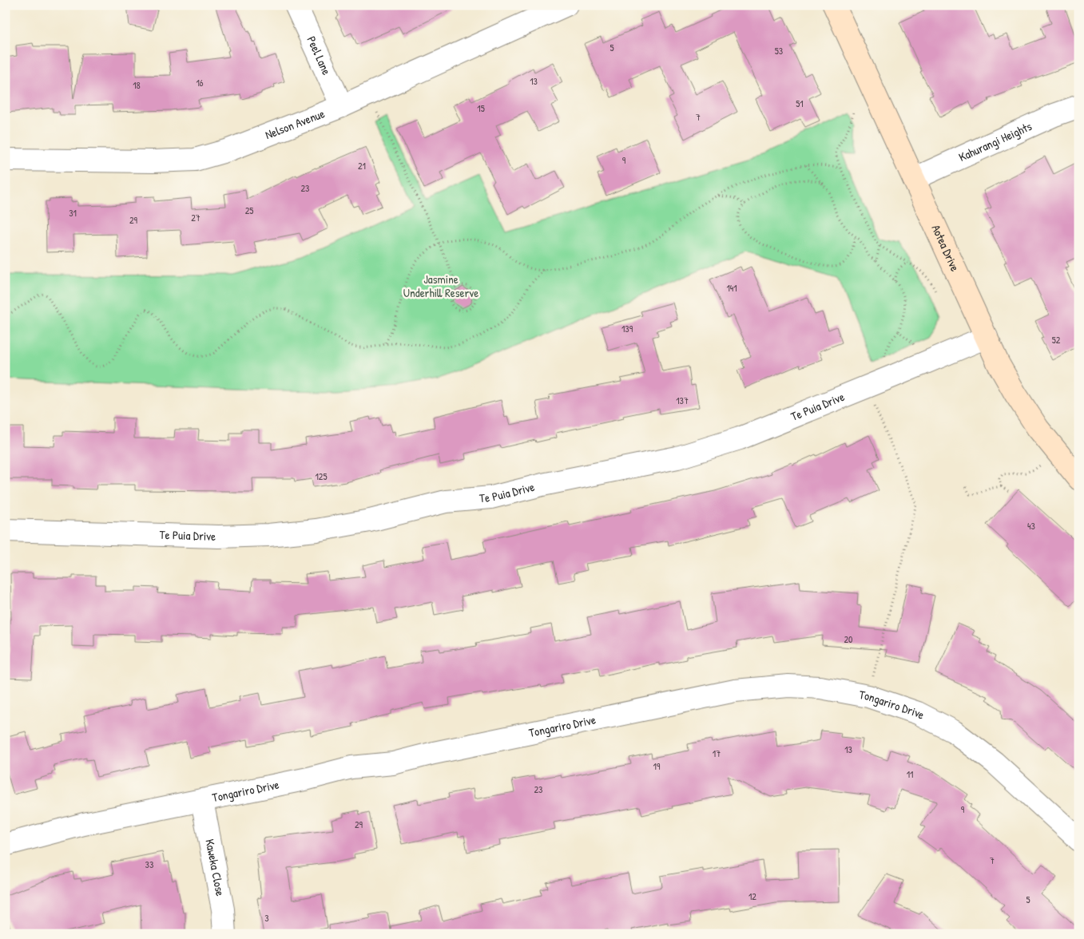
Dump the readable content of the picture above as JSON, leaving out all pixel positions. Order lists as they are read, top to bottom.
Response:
{
  "streets": {
    "street": [
      "Peel Lane",
      "Nelson Avenue",
      "Kahurangi Heights",
      "Aotea Drive",
      "Te Puia Drive",
      "Tongariro Drive",
      "Kaweka Close"
    ]
  },
  "crossings": [
    ["Peel Lane", "Nelson Avenue"],
    ["Kahurangi Heights", "Aotea Drive"],
    ["Aotea Drive", "Te Puia Drive"],
    ["Tongariro Drive", "Kaweka Close"]
  ],
  "parks": ["Jasmine Underhill Reserve"],
  "house_numbers": [
    "5",
    "53",
    "13",
    "16",
    "18",
    "51",
    "15",
    "7",
    "9",
    "21",
    "23",
    "25",
    "31",
    "27",
    "29",
    "141",
    "139",
    "52",
    "137",
    "125",
    "43",
    "20",
    "13",
    "17",
    "19",
    "11",
    "23",
    "9",
    "29",
    "7",
    "33",
    "12",
    "5",
    "3"
  ]
}
